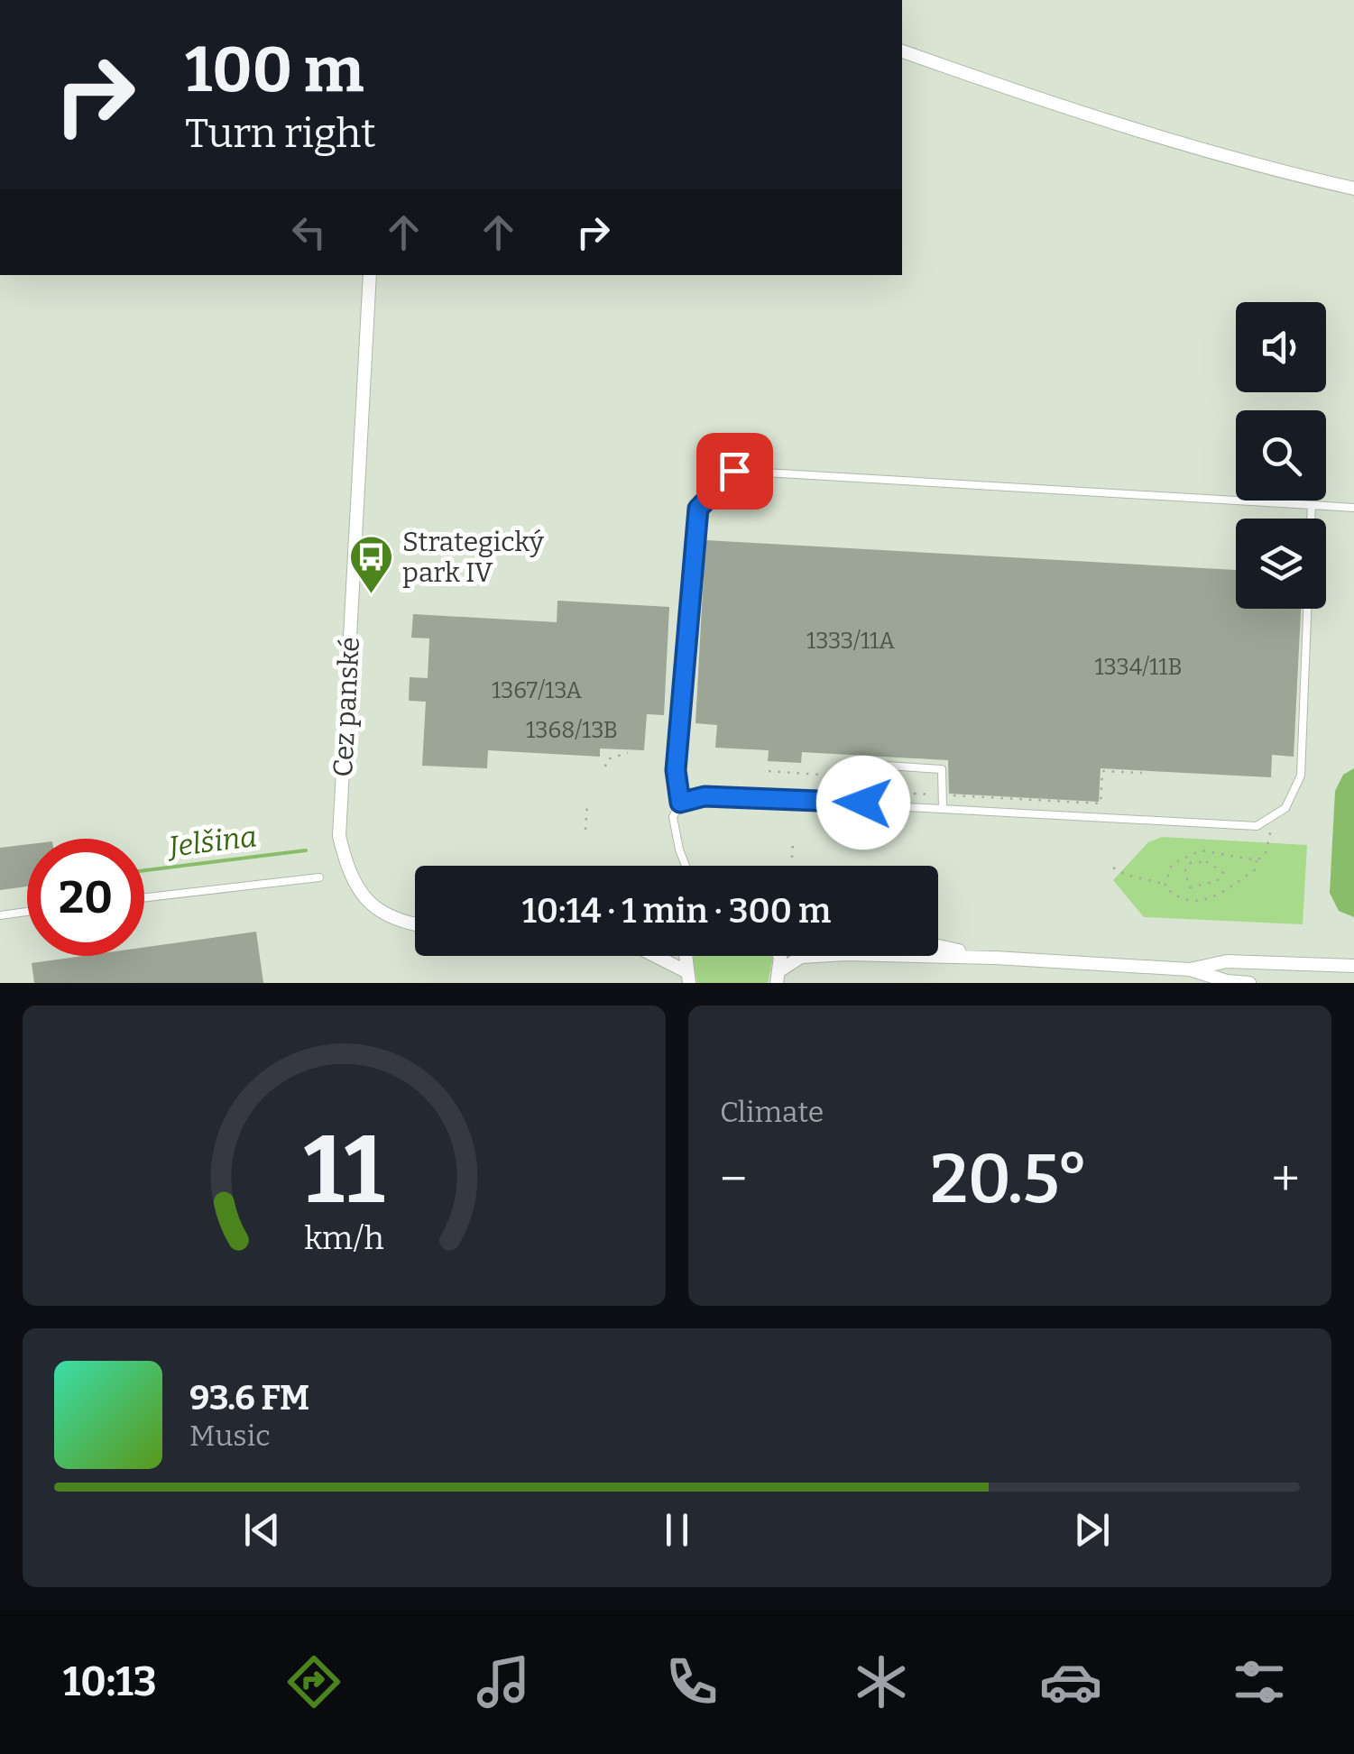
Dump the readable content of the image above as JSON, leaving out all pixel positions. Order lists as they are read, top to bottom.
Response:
{
  "streets": {
    "street": ["Cez panské"]
  },
  "water": ["Jelšina"],
  "places": {
    "bus stop": ["Strategický park IV"]
  },
  "house_numbers": [
    "1333/11A",
    "1334/11B",
    "1367/13A",
    "1368/13B"
  ],
  "page": {
    "turn": ["100 m", "Turn right"],
    "limit": "20",
    "trip": "10:14 · 1 min · 300 m",
    "tile": "Climate",
    "heat": ["−", "20.5°", "+"],
    "song": ["93.6 FM", "Music"],
    "tabs": "10:13",
    "gauge": ["11", "km/h"]
  }
}
